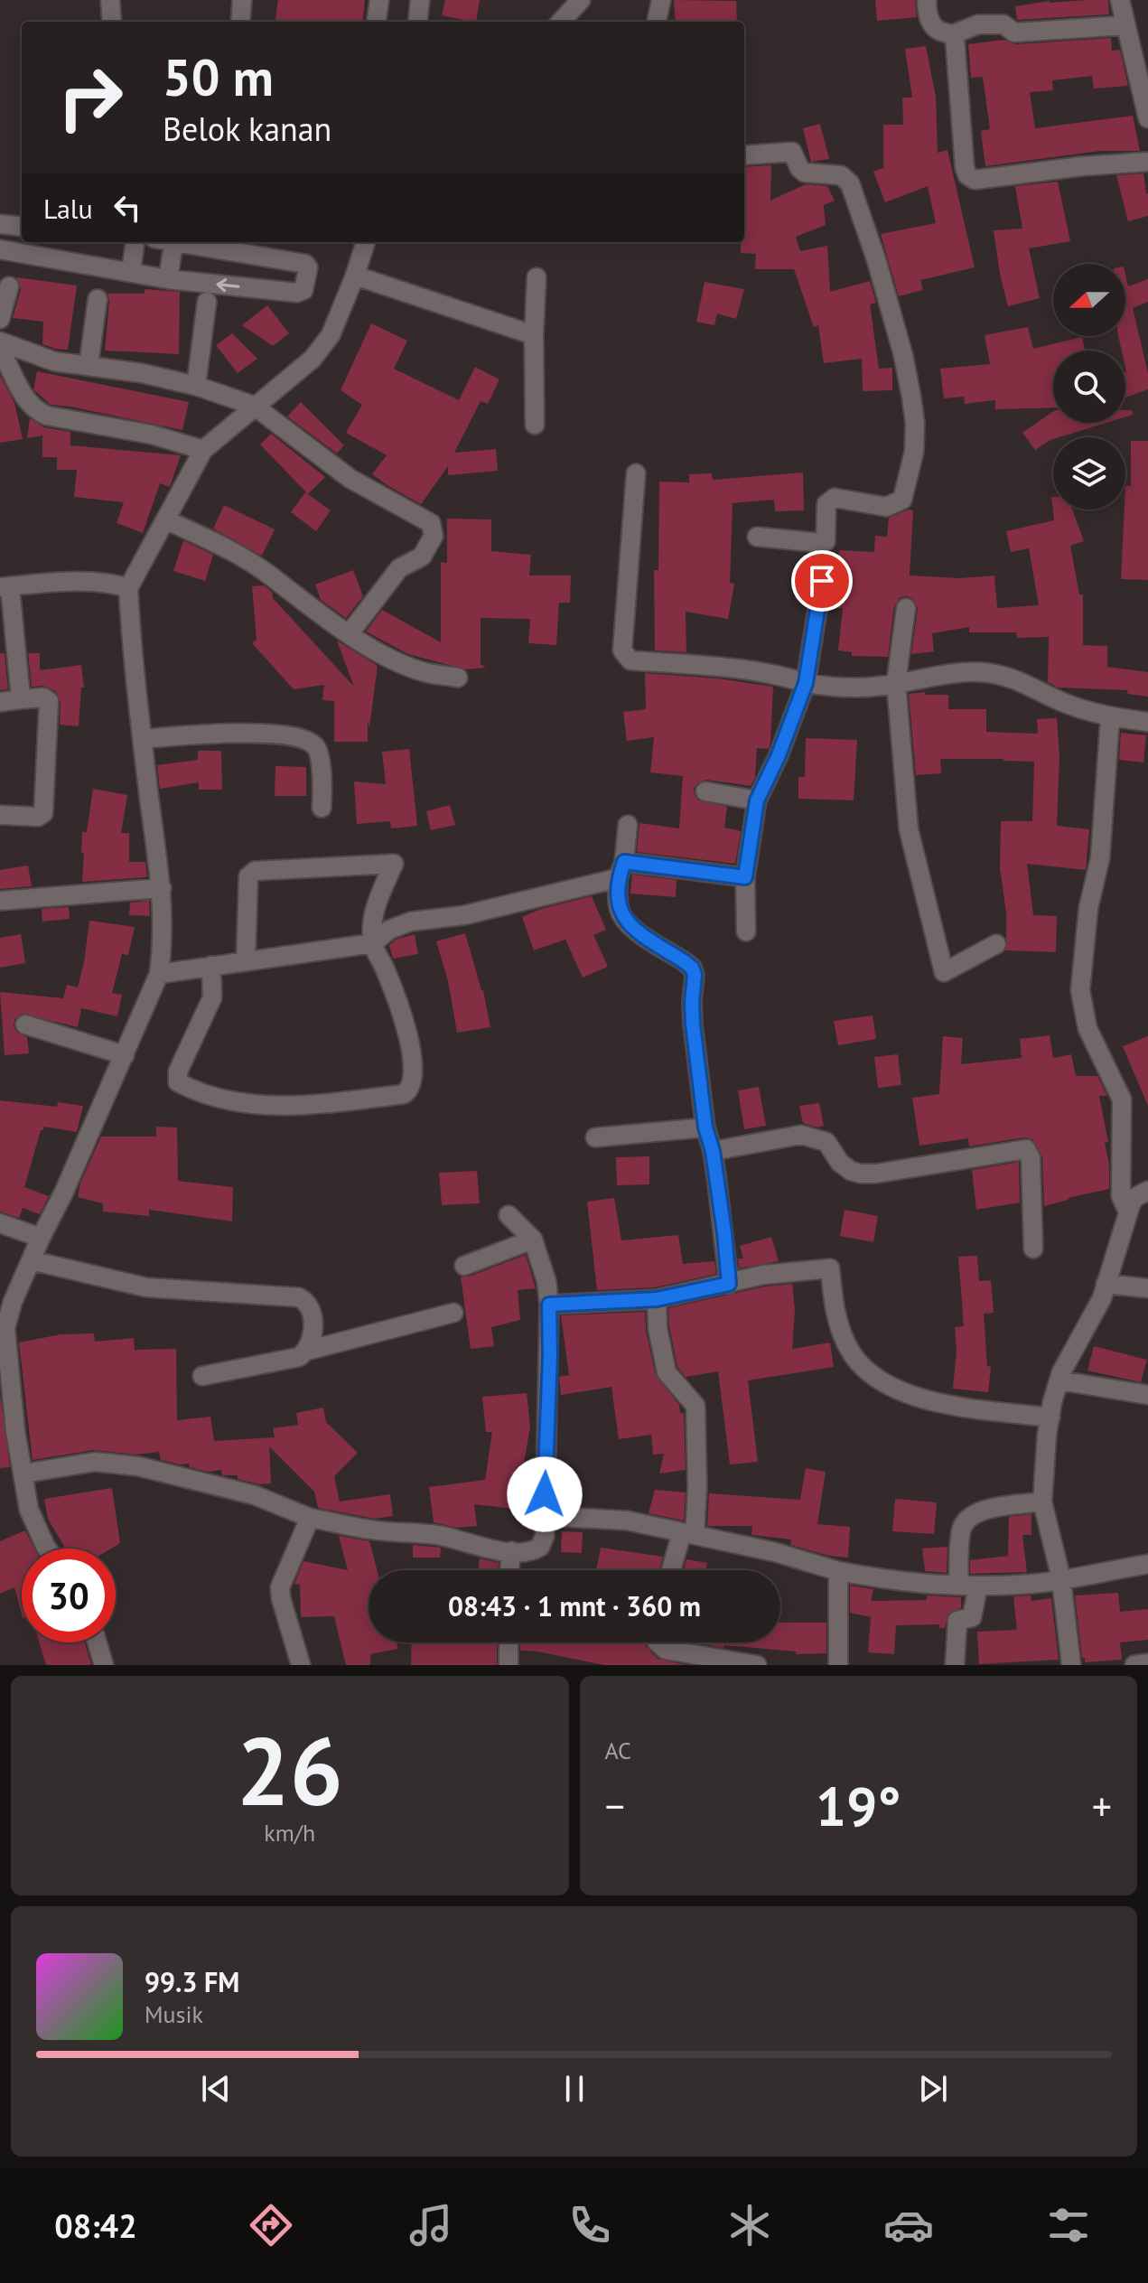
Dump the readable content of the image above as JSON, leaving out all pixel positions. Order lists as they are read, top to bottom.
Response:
{
  "north": "left",
  "page": {
    "turn": ["50 m", "Belok kanan"],
    "then": "Lalu",
    "limit": "30",
    "trip": "08:43 · 1 mnt · 360 m",
    "tile": [
      ["26", "km/h"],
      "AC"
    ],
    "heat": ["−", "19°", "+"],
    "song": ["99.3 FM", "Musik"],
    "tabs": "08:42"
  }
}
